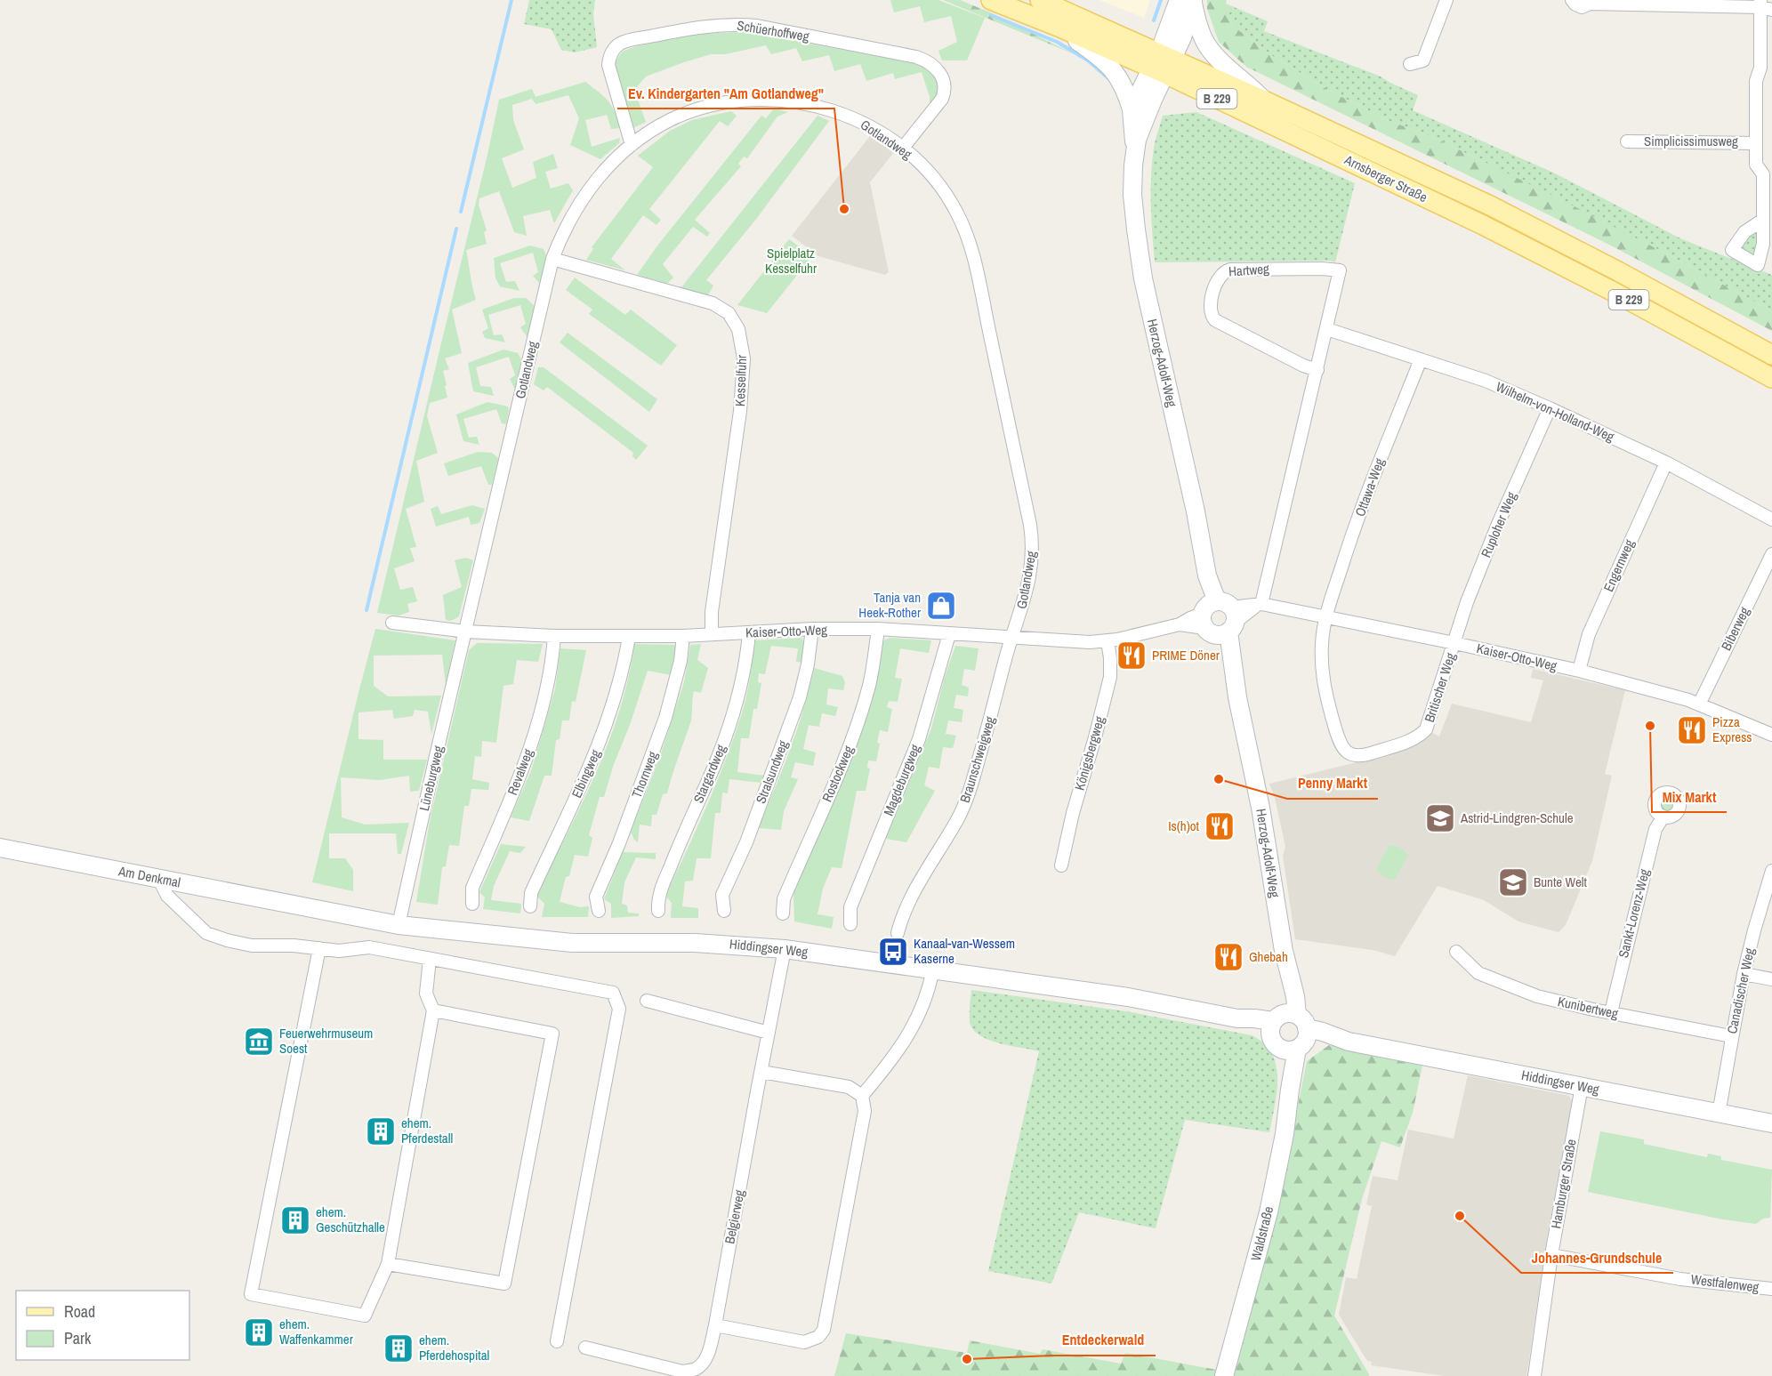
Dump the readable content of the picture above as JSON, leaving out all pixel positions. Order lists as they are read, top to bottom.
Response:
{
  "streets": {
    "main road": [
      "B 229",
      "Arnsberger Straße",
      "Herzog-Adolf-Weg",
      "Am Denkmal",
      "Hiddingser Weg",
      "Waldstraße"
    ],
    "street": [
      "Schüerhoffweg",
      "Gotlandweg",
      "Simplicissimusweg",
      "Hartweg",
      "Kesselfuhr",
      "Wilhelm-von-Holland-Weg",
      "Ottawa-Weg",
      "Ruploher Weg",
      "Engernweg",
      "Biberweg",
      "Kaiser-Otto-Weg",
      "Britischer Weg",
      "Königsbergweg",
      "Braunschweigweg",
      "Revalweg",
      "Stralsundweg",
      "Elbingweg",
      "Stargardweg",
      "Rostockweg",
      "Thornweg",
      "Lüneburgweg",
      "Magdeburgweg",
      "Sankt-Lorenz-Weg",
      "Canadischer Weg",
      "Kunibertweg",
      "Hamburger Straße",
      "Belgierweg",
      "Westfalenweg"
    ]
  },
  "crossings": [
    ["Schüerhoffweg", "Gotlandweg"],
    ["Gotlandweg", "Kesselfuhr"],
    ["Gotlandweg", "Kaiser-Otto-Weg"],
    ["Gotlandweg", "Braunschweigweg"],
    ["Gotlandweg", "Lüneburgweg"],
    ["Arnsberger Straße", "Herzog-Adolf-Weg"],
    ["Hartweg", "Wilhelm-von-Holland-Weg"],
    ["Hartweg", "Kaiser-Otto-Weg"],
    ["Herzog-Adolf-Weg", "Kaiser-Otto-Weg"],
    ["Herzog-Adolf-Weg", "Hiddingser Weg"],
    ["Herzog-Adolf-Weg", "Waldstraße"],
    ["Kesselfuhr", "Kaiser-Otto-Weg"],
    ["Wilhelm-von-Holland-Weg", "Ottawa-Weg"],
    ["Wilhelm-von-Holland-Weg", "Ruploher Weg"],
    ["Wilhelm-von-Holland-Weg", "Engernweg"],
    ["Ottawa-Weg", "Kaiser-Otto-Weg"],
    ["Ottawa-Weg", "Britischer Weg"],
    ["Ruploher Weg", "Kaiser-Otto-Weg"],
    ["Ruploher Weg", "Britischer Weg"],
    ["Engernweg", "Kaiser-Otto-Weg"],
    ["Biberweg", "Kaiser-Otto-Weg"],
    ["Kaiser-Otto-Weg", "Britischer Weg"],
    ["Kaiser-Otto-Weg", "Königsbergweg"],
    ["Kaiser-Otto-Weg", "Braunschweigweg"],
    ["Kaiser-Otto-Weg", "Revalweg"],
    ["Kaiser-Otto-Weg", "Stralsundweg"],
    ["Kaiser-Otto-Weg", "Elbingweg"],
    ["Kaiser-Otto-Weg", "Stargardweg"],
    ["Kaiser-Otto-Weg", "Rostockweg"],
    ["Kaiser-Otto-Weg", "Thornweg"],
    ["Kaiser-Otto-Weg", "Lüneburgweg"],
    ["Kaiser-Otto-Weg", "Magdeburgweg"],
    ["Lüneburgweg", "Hiddingser Weg"],
    ["Am Denkmal", "Hiddingser Weg"],
    ["Sankt-Lorenz-Weg", "Kunibertweg"],
    ["Hiddingser Weg", "Canadischer Weg"],
    ["Hiddingser Weg", "Hamburger Straße"],
    ["Hiddingser Weg", "Belgierweg"],
    ["Hiddingser Weg", "Waldstraße"],
    ["Canadischer Weg", "Kunibertweg"],
    ["Hamburger Straße", "Westfalenweg"]
  ],
  "parks": ["Spielplatz Kesselfuhr"],
  "places": {
    "other": [
      "Ev. Kindergarten \"Am Gotlandweg\"",
      "Mix Markt",
      "Penny Markt",
      "Johannes-Grundschule",
      "Entdeckerwald"
    ],
    "shop": ["Tanja van Heek-Rother"],
    "restaurant": [
      "PRIME Döner",
      "Pizza Express",
      "Is(h)ot",
      "Ghebah"
    ],
    "school or university": ["Astrid-Lindgren-Schule", "Bunte Welt"],
    "bus stop": ["Kanaal-van-Wessem Kaserne"],
    "museum": ["Feuerwehrmuseum Soest"],
    "building": [
      "ehem. Pferdestall",
      "ehem. Geschützhalle",
      "ehem. Waffenkammer",
      "ehem. Pferdehospital"
    ]
  },
  "legend": ["Road", "Park"]
}
